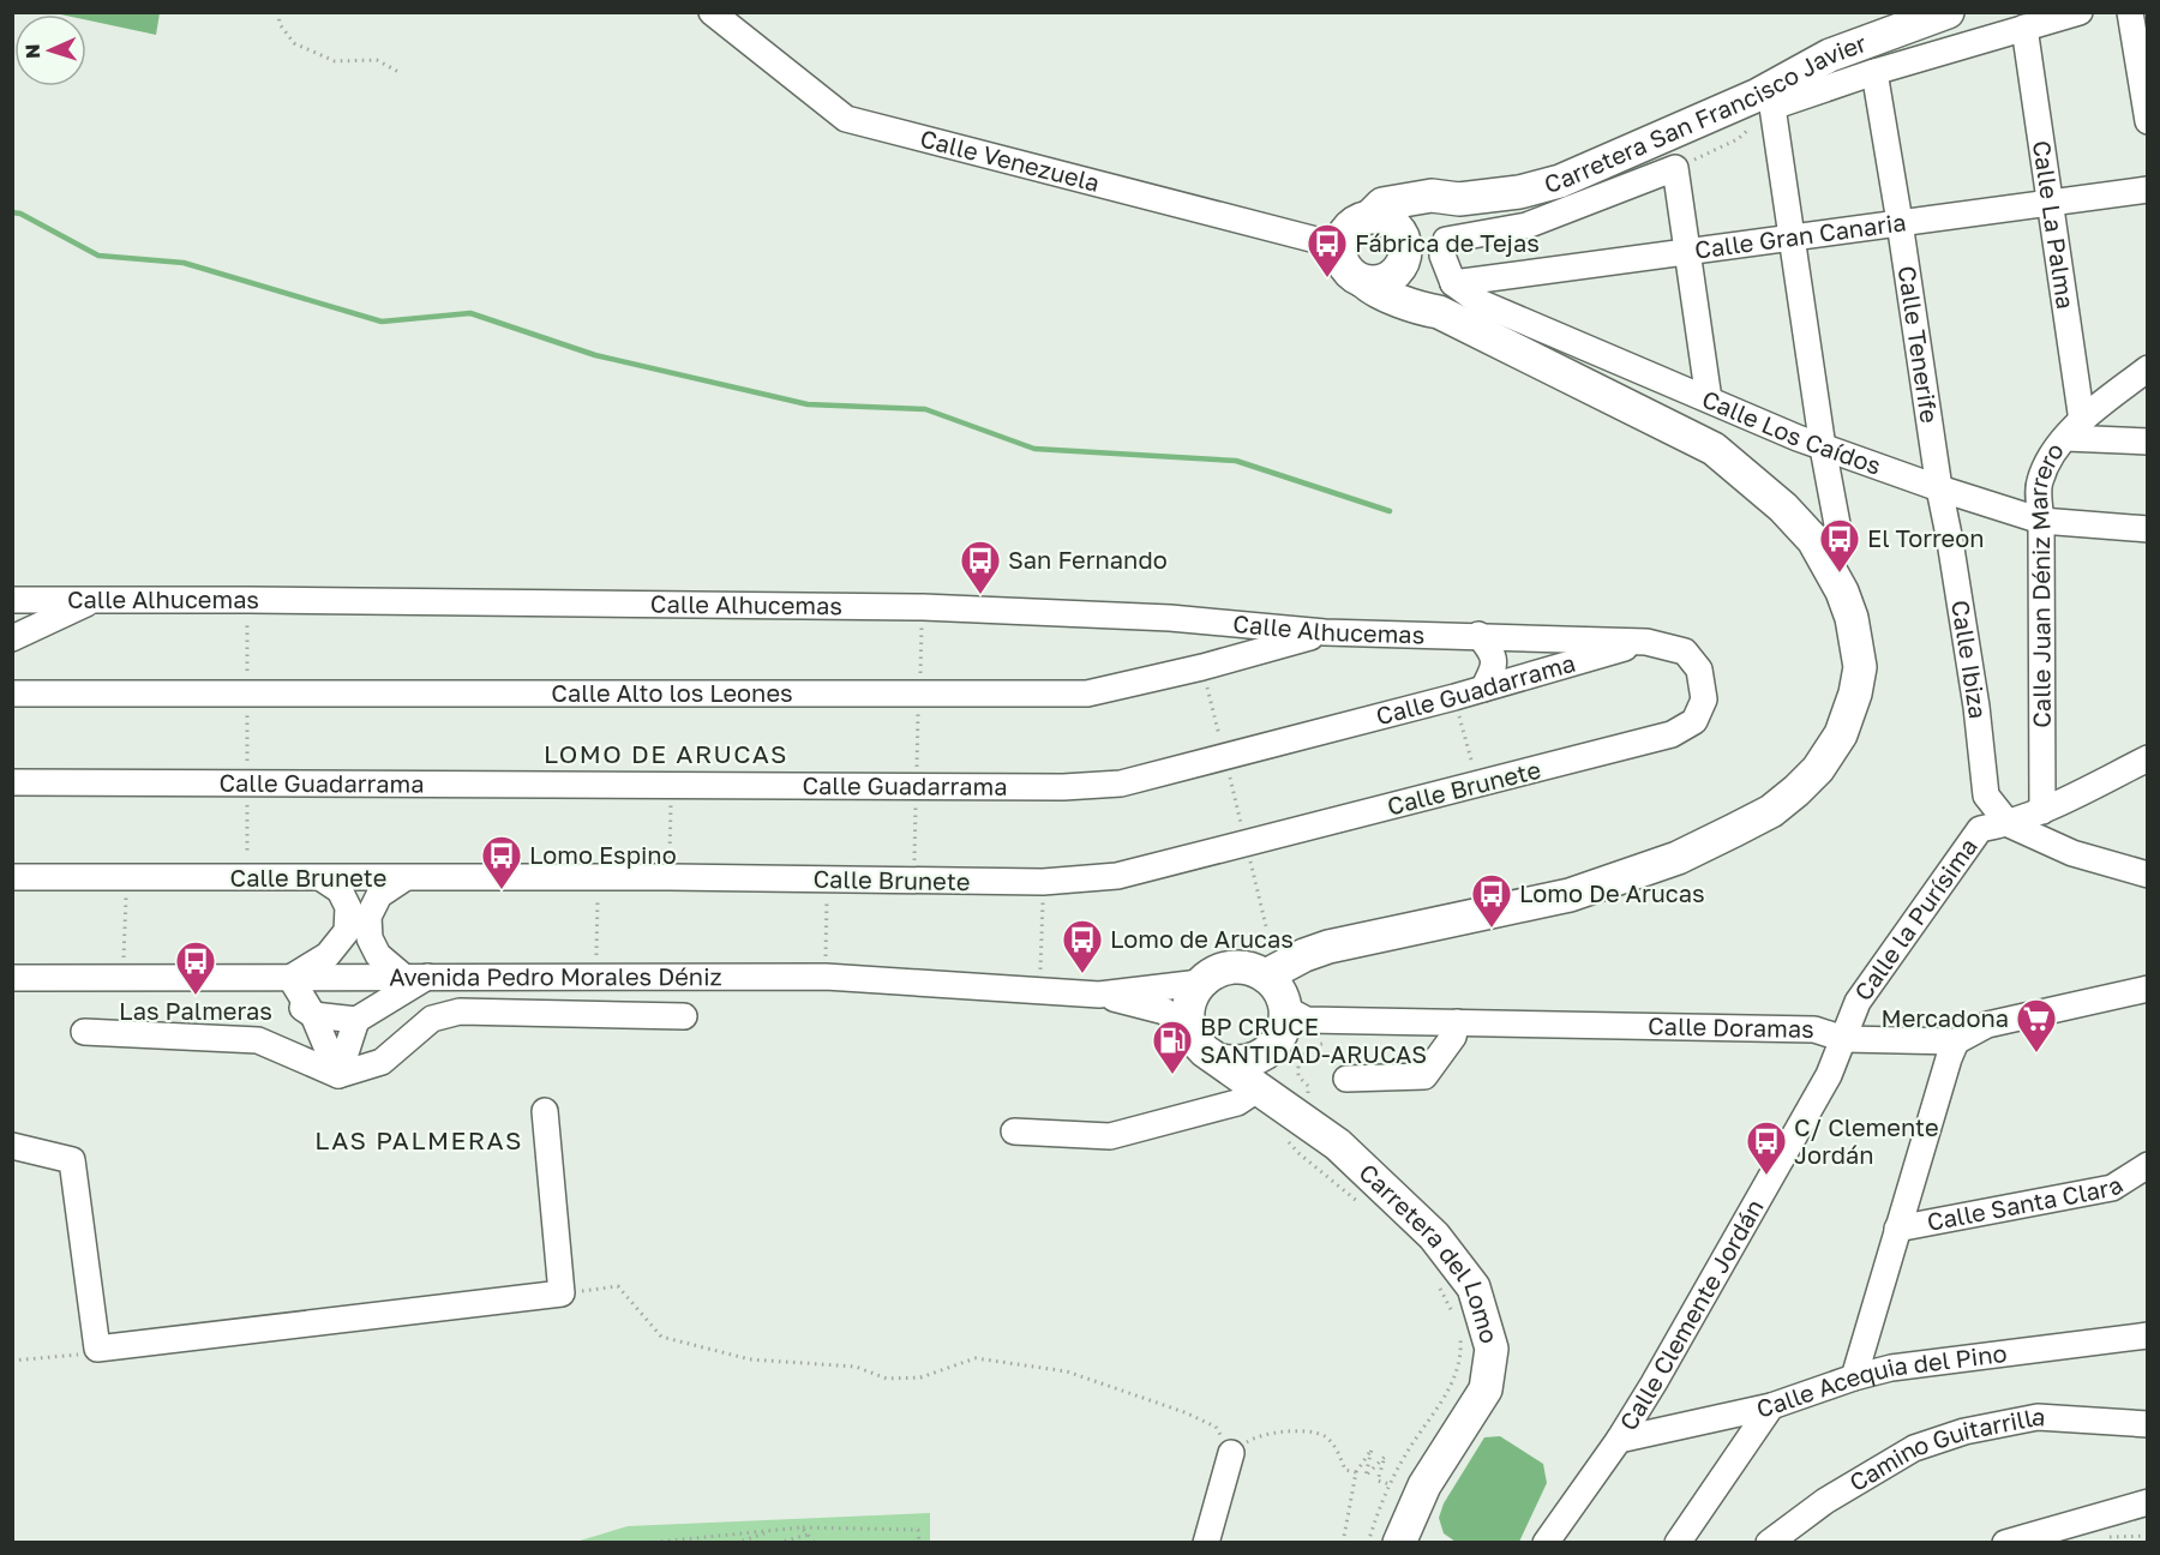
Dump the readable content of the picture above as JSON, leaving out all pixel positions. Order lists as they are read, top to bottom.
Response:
{
  "streets": {
    "main road": ["Carretera San Francisco Javier", "Carretera del Lomo"],
    "street": [
      "Calle Venezuela",
      "Calle La Palma",
      "Calle Gran Canaria",
      "Calle Tenerife",
      "Calle Los Caídos",
      "Calle Juan Déniz Marrero",
      "Calle Alhucemas",
      "Calle Ibiza",
      "Calle Guadarrama",
      "Calle Alto los Leones",
      "Calle Brunete",
      "Calle la Purísima",
      "Avenida Pedro Morales Déniz",
      "Calle Doramas",
      "Calle Santa Clara",
      "Calle Clemente Jordán",
      "Calle Acequia del Pino",
      "Camino Guitarrilla"
    ]
  },
  "crossings": [
    ["Carretera San Francisco Javier", "Calle Venezuela"],
    ["Calle La Palma", "Calle Gran Canaria"],
    ["Calle La Palma", "Calle Juan Déniz Marrero"],
    ["Calle Gran Canaria", "Calle Tenerife"],
    ["Calle Gran Canaria", "Calle Los Caídos"],
    ["Calle Tenerife", "Calle Los Caídos"],
    ["Calle Tenerife", "Calle Ibiza"],
    ["Calle Los Caídos", "Calle Juan Déniz Marrero"],
    ["Calle Los Caídos", "Calle Ibiza"],
    ["Calle Alhucemas", "Calle Guadarrama"],
    ["Calle Alhucemas", "Calle Alto los Leones"],
    ["Calle Alhucemas", "Calle Brunete"],
    ["Calle Ibiza", "Calle la Purísima"],
    ["Calle la Purísima", "Calle Doramas"],
    ["Calle la Purísima", "Calle Clemente Jordán"],
    ["Calle Doramas", "Carretera del Lomo"],
    ["Calle Doramas", "Calle Clemente Jordán"],
    ["Calle Clemente Jordán", "Calle Acequia del Pino"]
  ],
  "districts": ["LOMO DE ARUCAS", "LAS PALMERAS"],
  "places": {
    "bus stop": [
      "Fábrica de Tejas",
      "El Torreon",
      "San Fernando",
      "Lomo Espino",
      "Lomo De Arucas",
      "Lomo de Arucas",
      "Las Palmeras",
      "C/ Clemente Jordán"
    ],
    "supermarket": ["Mercadona"],
    "fuel station": ["BP CRUCE SANTIDAD-ARUCAS"]
  },
  "north": "left"
}
